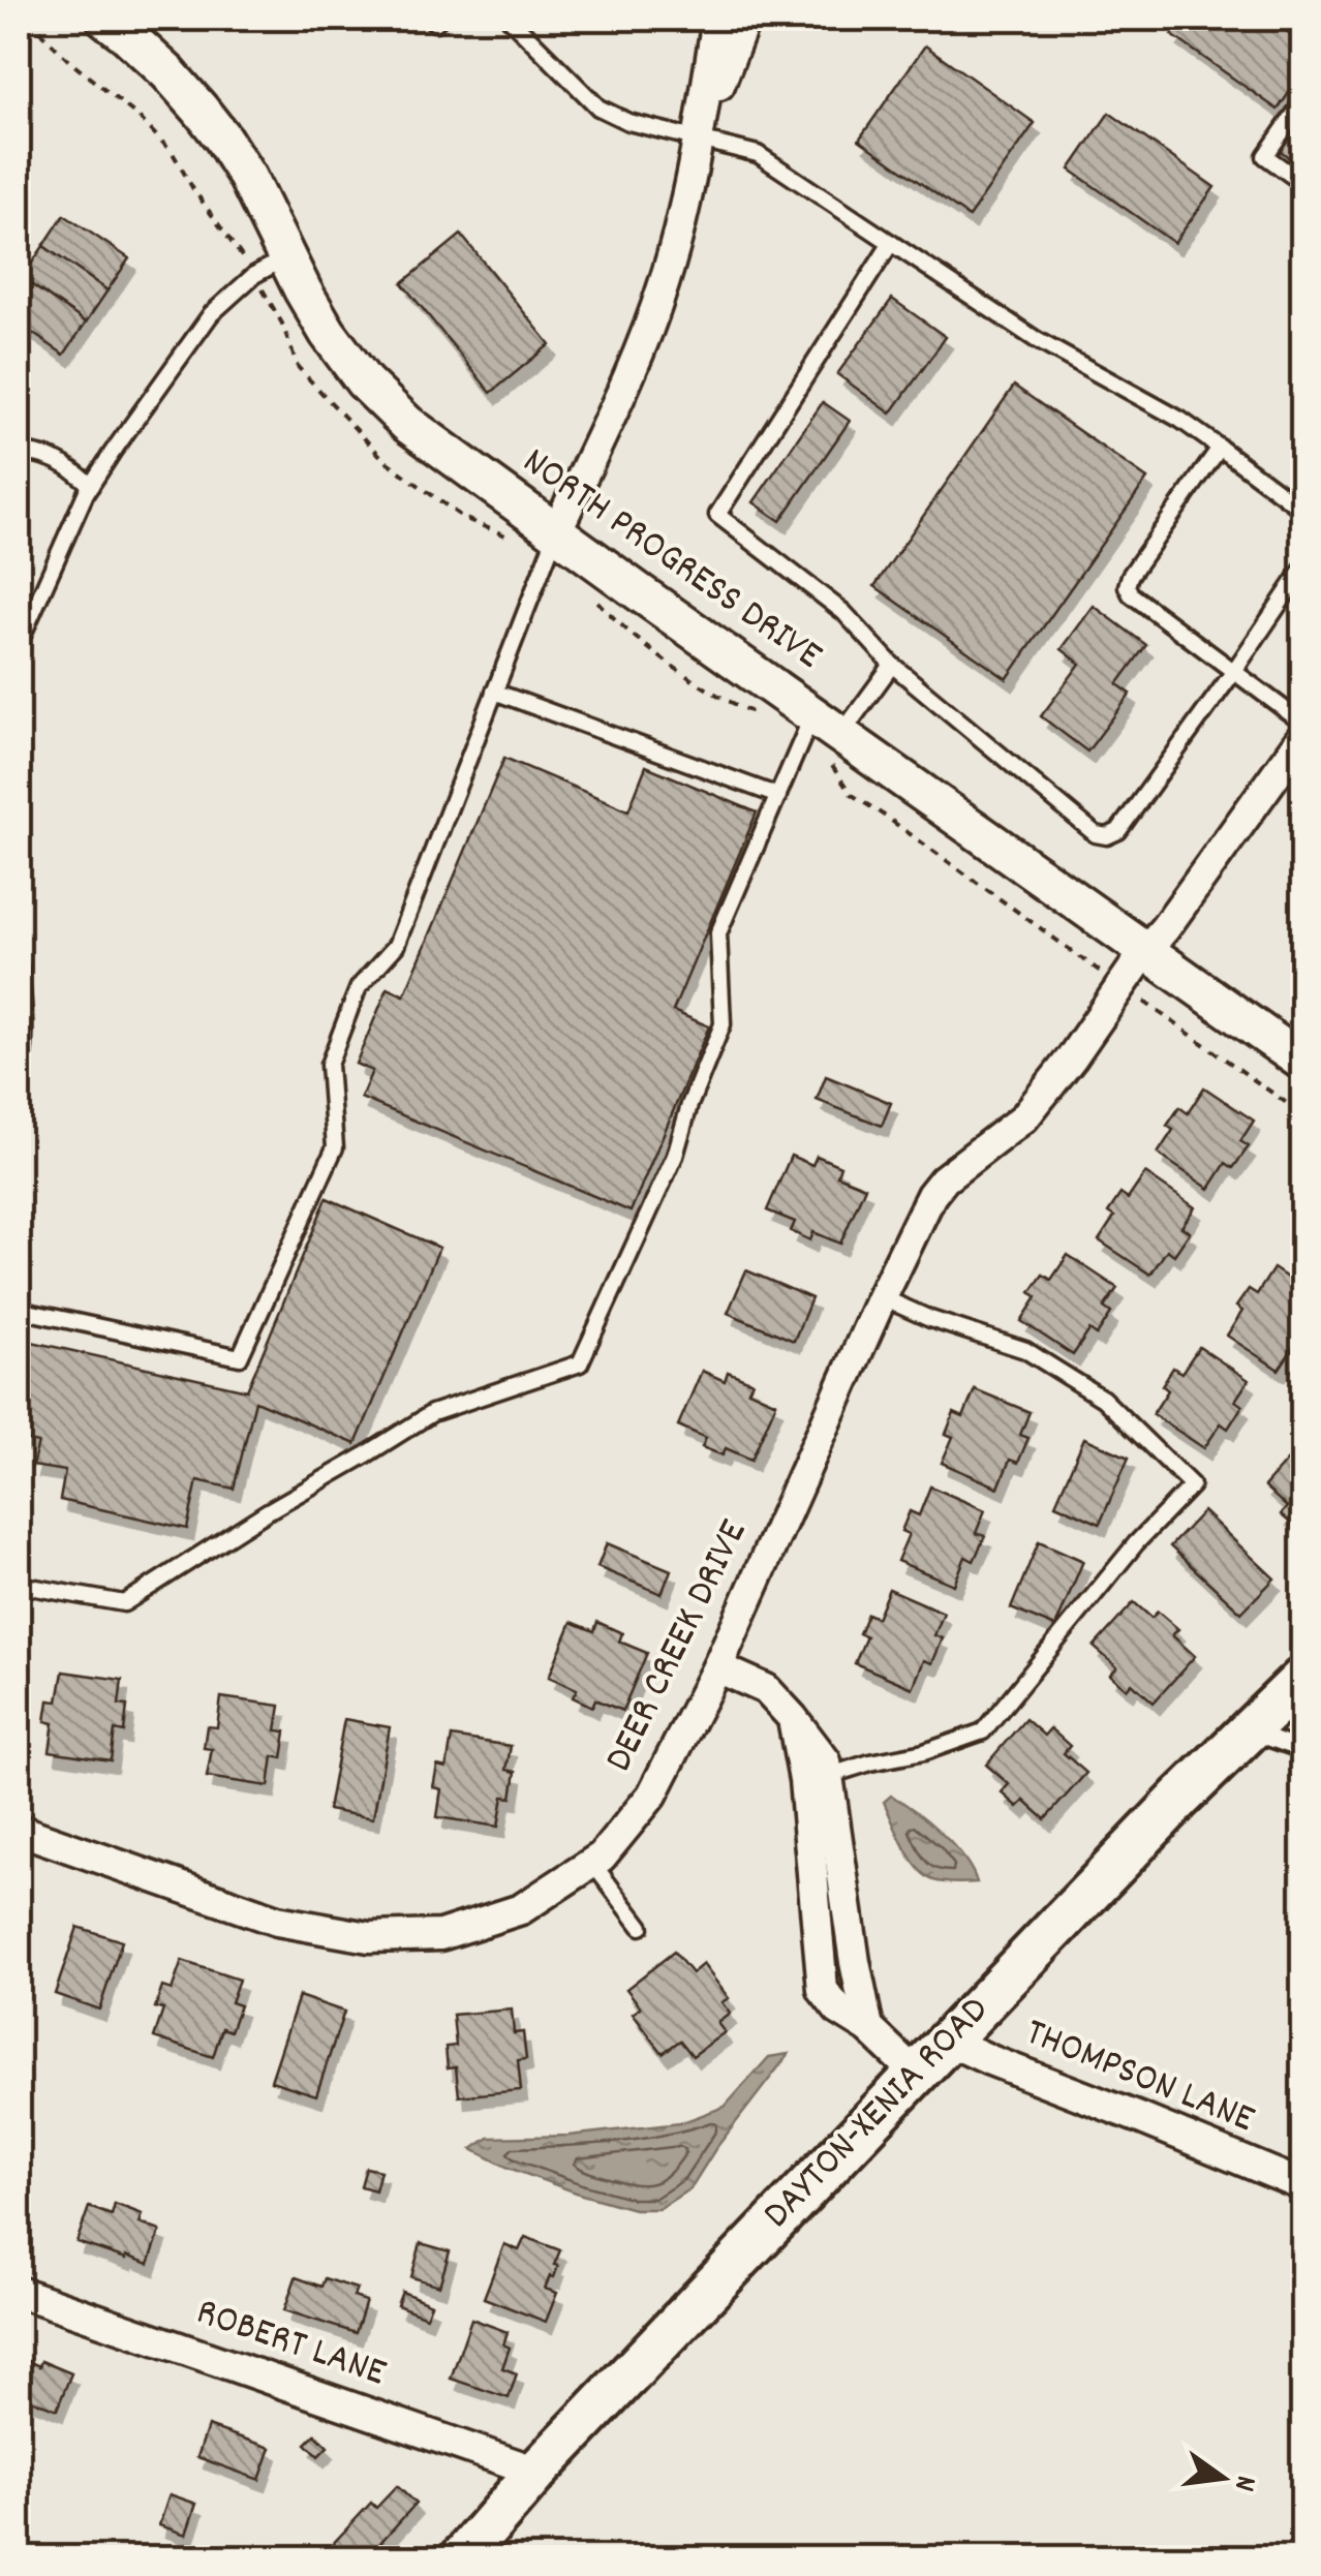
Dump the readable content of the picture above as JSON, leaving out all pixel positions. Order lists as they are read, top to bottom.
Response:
{
  "streets": {
    "main road": ["DAYTON-XENIA ROAD"],
    "street": [
      "NORTH PROGRESS DRIVE",
      "DEER CREEK DRIVE",
      "THOMPSON LANE",
      "ROBERT LANE"
    ]
  },
  "crossings": [
    ["NORTH PROGRESS DRIVE", "DEER CREEK DRIVE"],
    ["THOMPSON LANE", "DAYTON-XENIA ROAD"],
    ["DAYTON-XENIA ROAD", "ROBERT LANE"]
  ],
  "north": "right"
}
